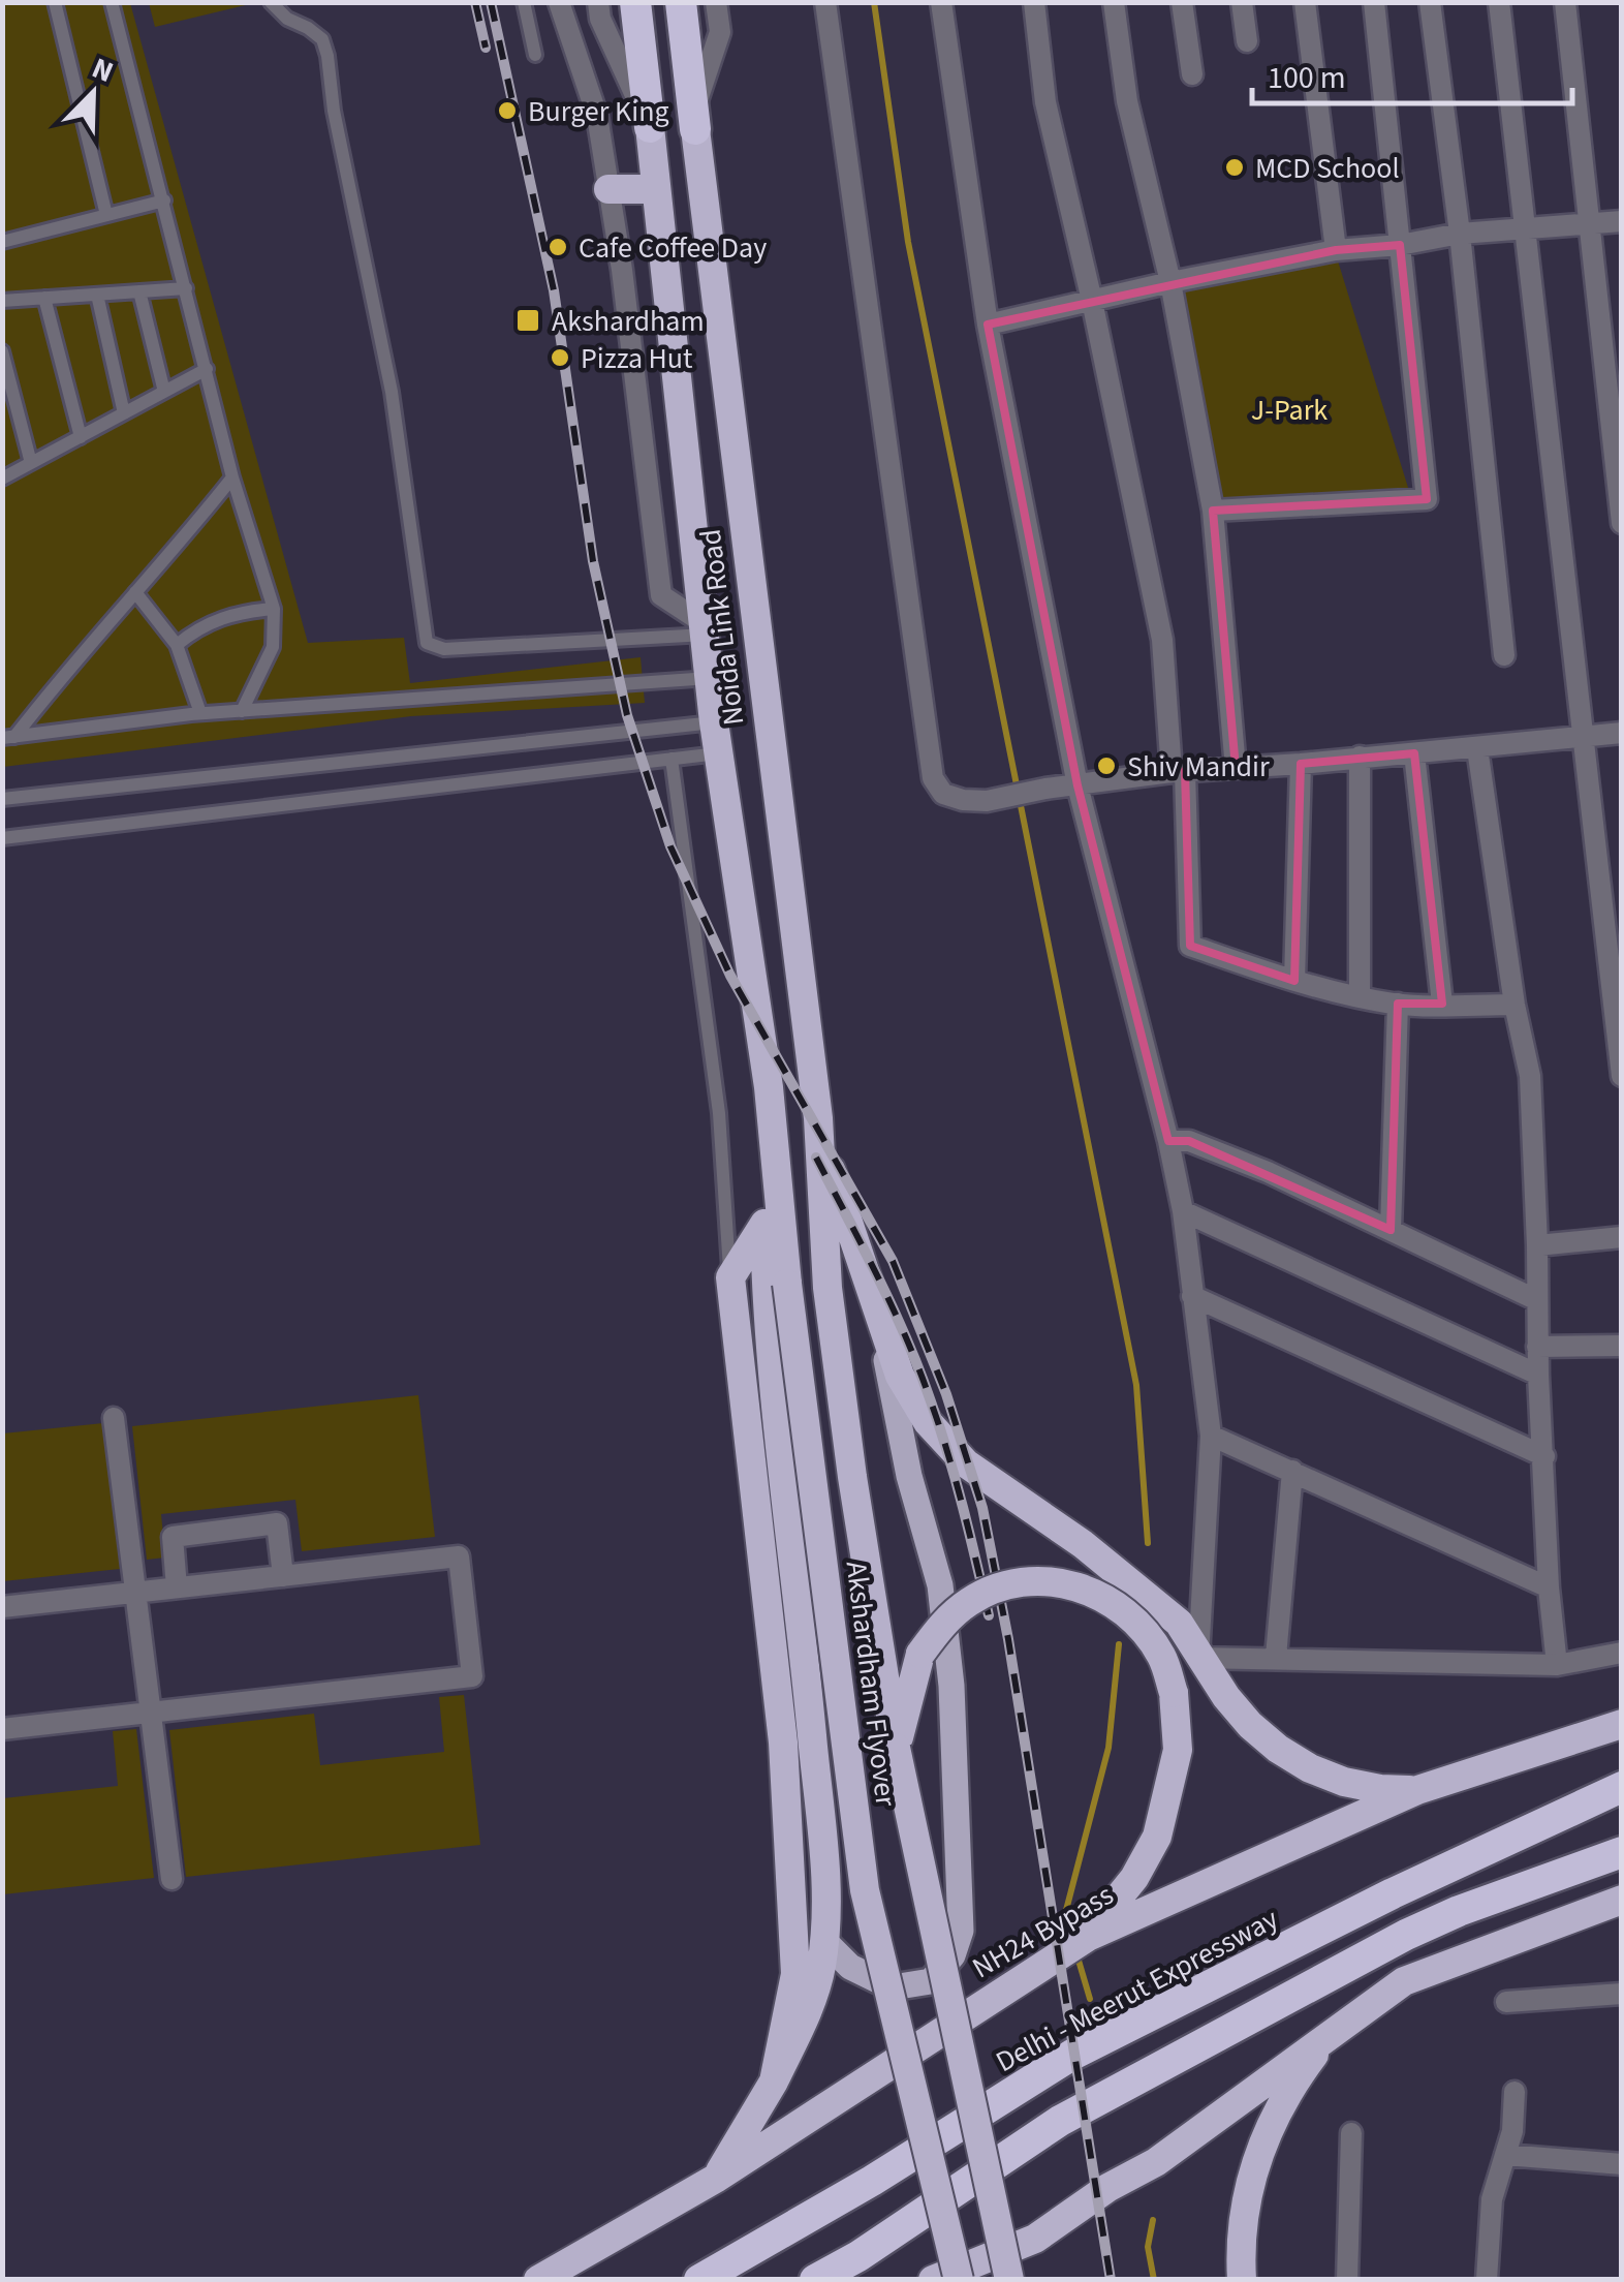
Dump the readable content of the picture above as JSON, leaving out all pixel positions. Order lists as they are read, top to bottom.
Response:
{
  "streets": {
    "highway": [
      "Noida Link Road",
      "Akshardham Flyover",
      "NH24 Bypass",
      "Delhi - Meerut Expressway"
    ]
  },
  "crossings": [
    ["Noida Link Road", "Akshardham Flyover"]
  ],
  "parks": ["J-Park"],
  "places": {
    "other": [
      "Burger King",
      "MCD School",
      "Cafe Coffee Day",
      "Pizza Hut",
      "Shiv Mandir"
    ],
    "transit": ["Akshardham"]
  },
  "scale_bar": "100 m",
  "north": "top right"
}
